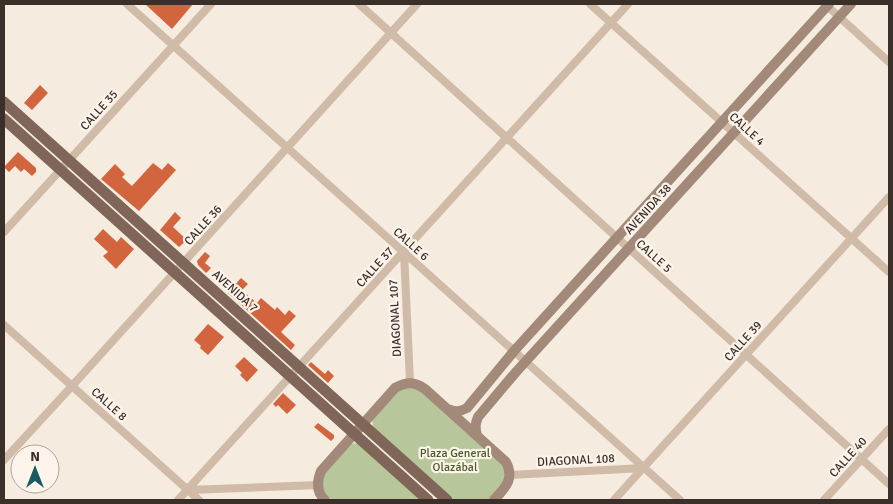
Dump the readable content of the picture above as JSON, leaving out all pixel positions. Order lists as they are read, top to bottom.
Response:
{
  "streets": {
    "main road": ["AVENIDA 38", "AVENIDA 7"],
    "street": [
      "CALLE 35",
      "CALLE 4",
      "CALLE 36",
      "CALLE 6",
      "CALLE 5",
      "CALLE 37",
      "DIAGONAL 107",
      "CALLE 39",
      "CALLE 8",
      "CALLE 40",
      "DIAGONAL 108"
    ]
  },
  "crossings": [
    ["CALLE 35", "CALLE 6"],
    ["CALLE 35", "AVENIDA 7"],
    ["CALLE 4", "AVENIDA 38"],
    ["CALLE 4", "CALLE 37"],
    ["CALLE 4", "CALLE 39"],
    ["AVENIDA 38", "CALLE 6"],
    ["AVENIDA 38", "CALLE 5"],
    ["CALLE 36", "CALLE 6"],
    ["CALLE 36", "CALLE 5"],
    ["CALLE 36", "AVENIDA 7"],
    ["CALLE 36", "CALLE 8"],
    ["CALLE 6", "CALLE 37"],
    ["CALLE 6", "DIAGONAL 107"],
    ["CALLE 6", "CALLE 39"],
    ["CALLE 6", "DIAGONAL 108"],
    ["CALLE 5", "CALLE 37"],
    ["CALLE 5", "CALLE 39"],
    ["CALLE 5", "CALLE 40"],
    ["CALLE 37", "AVENIDA 7"],
    ["CALLE 37", "DIAGONAL 107"],
    ["CALLE 37", "CALLE 8"],
    ["CALLE 39", "DIAGONAL 108"]
  ],
  "parks": ["Plaza General Olazábal"],
  "north": "top"
}
